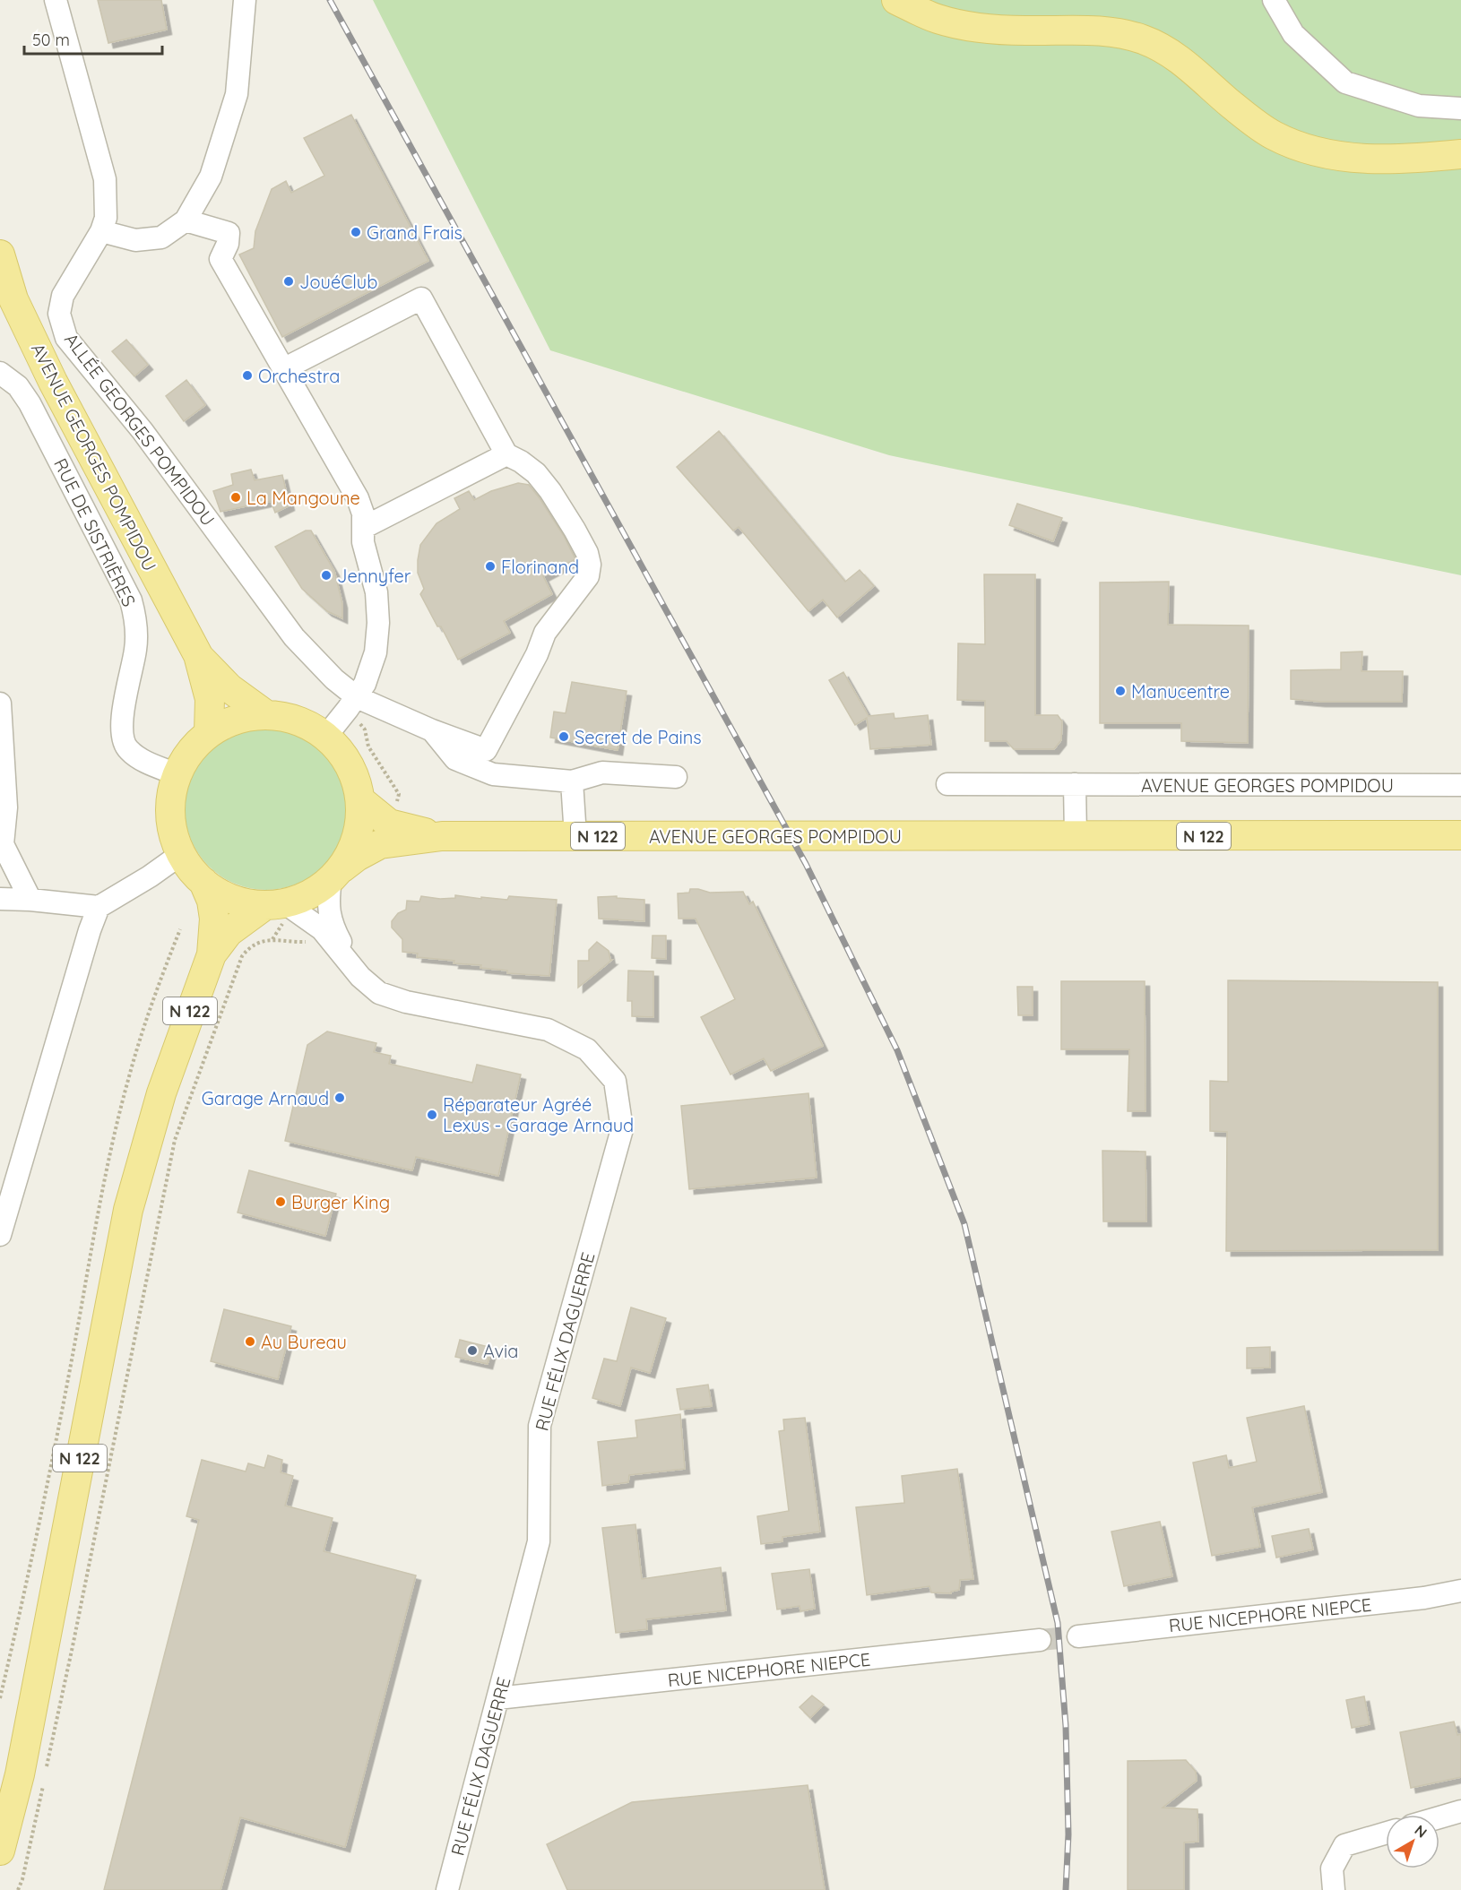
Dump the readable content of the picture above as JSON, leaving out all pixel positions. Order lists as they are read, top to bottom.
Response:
{
  "streets": {
    "main road": ["AVENUE GEORGES POMPIDOU", "N 122"],
    "street": [
      "ALLÉE GEORGES POMPIDOU",
      "RUE DE SISTRIÈRES",
      "RUE FÉLIX DAGUERRE",
      "RUE NICEPHORE NIEPCE"
    ]
  },
  "crossings": [
    ["AVENUE GEORGES POMPIDOU", "RUE DE SISTRIÈRES"],
    ["AVENUE GEORGES POMPIDOU", "N 122"],
    ["AVENUE GEORGES POMPIDOU", "RUE FÉLIX DAGUERRE"],
    ["RUE DE SISTRIÈRES", "N 122"],
    ["RUE DE SISTRIÈRES", "RUE FÉLIX DAGUERRE"],
    ["N 122", "RUE FÉLIX DAGUERRE"],
    ["RUE FÉLIX DAGUERRE", "RUE NICEPHORE NIEPCE"]
  ],
  "places": [
    "Grand Frais",
    "JouéClub",
    "Orchestra",
    "La Mangoune",
    "Florinand",
    "Jennyfer",
    "Manucentre",
    "Secret de Pains",
    "Garage Arnaud",
    "Réparateur Agréé Lexus - Garage Arnaud",
    "Burger King",
    "Au Bureau",
    "Avia"
  ],
  "scale_bar": "50 m",
  "north": "top right"
}
